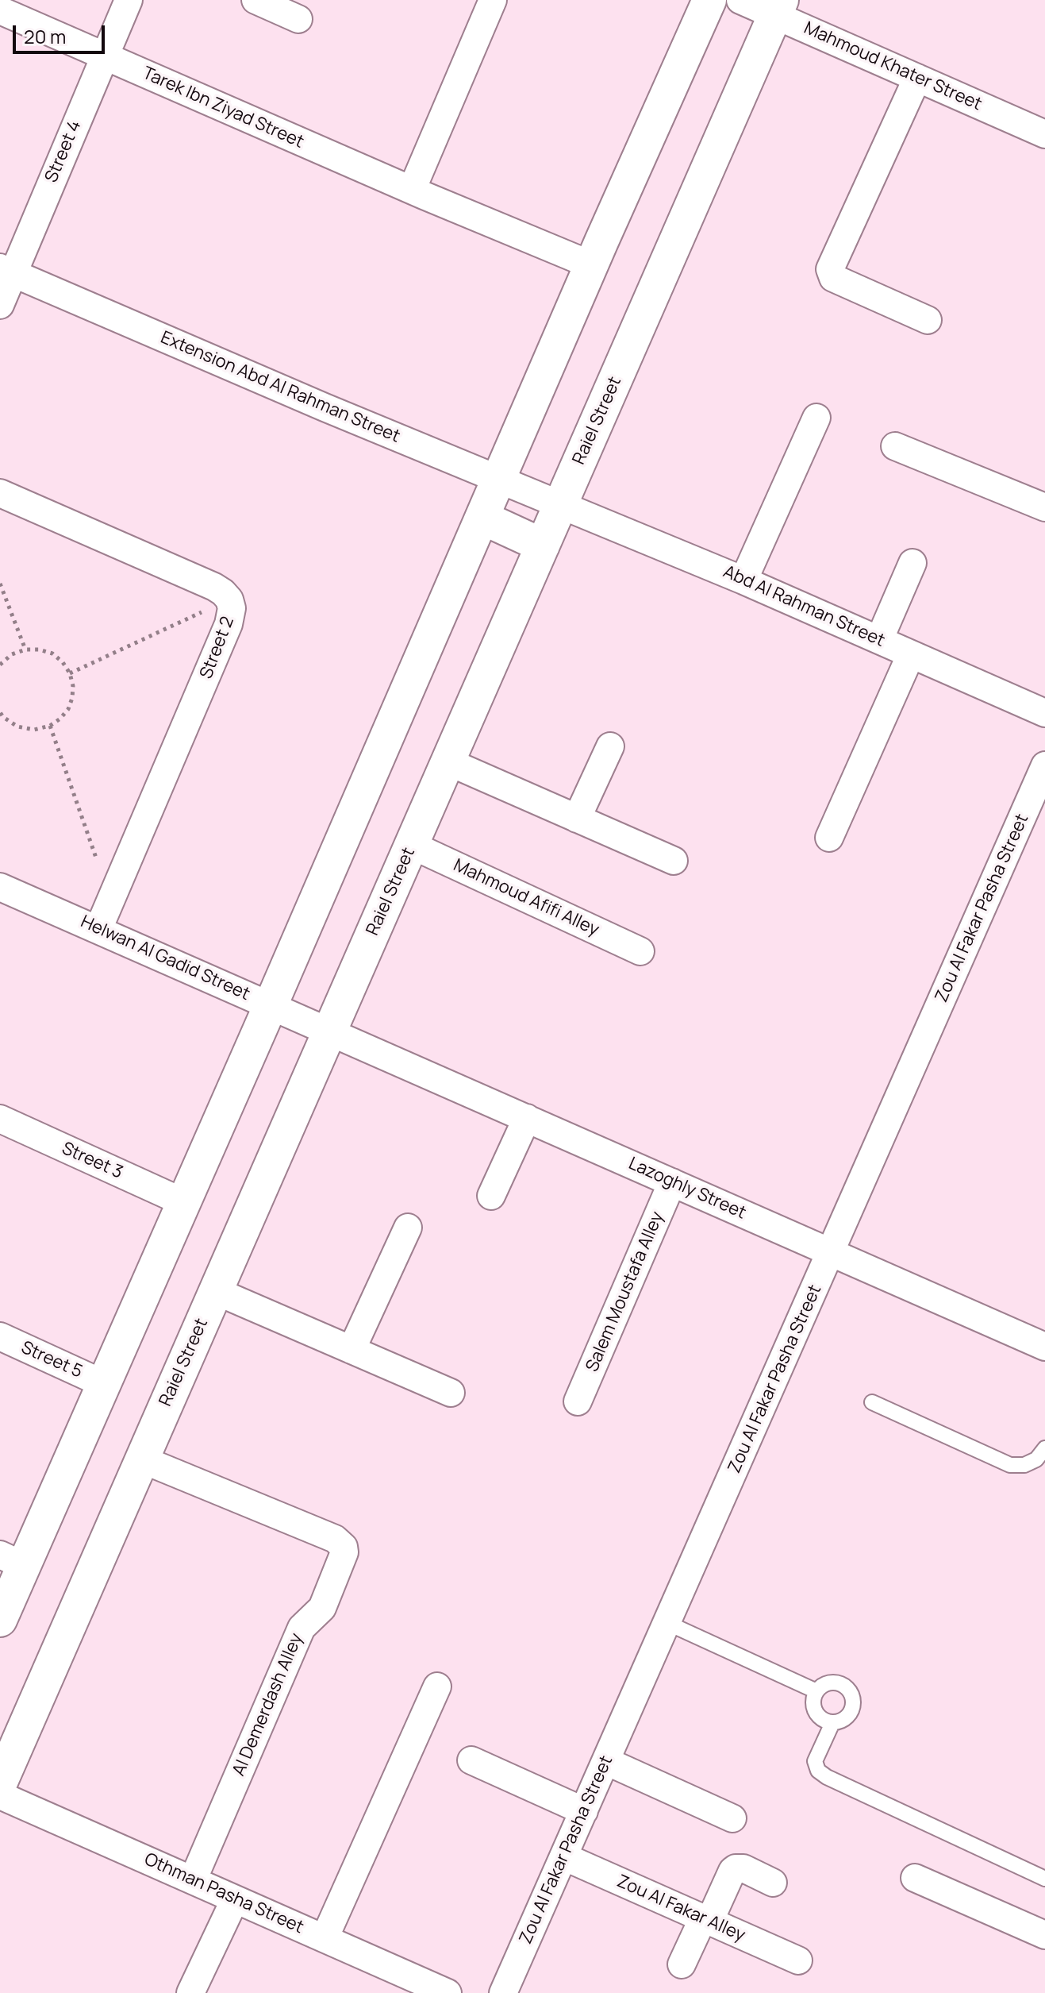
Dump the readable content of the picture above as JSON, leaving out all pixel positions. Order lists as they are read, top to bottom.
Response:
{
  "streets": {
    "street": [
      "Mahmoud Khater Street",
      "Tarek Ibn Ziyad Street",
      "Street 4",
      "Extension Abd Al Rahman Street",
      "Raiel Street",
      "Abd Al Rahman Street",
      "Street 2",
      "Mahmoud Afifi Alley",
      "Zou Al Fakar Pasha Street",
      "Helwan Al Gadid Street",
      "Street 3",
      "Lazoghly Street",
      "Salem Moustafa Alley",
      "Street 5",
      "Al Demerdash Alley",
      "Othman Pasha Street",
      "Zou Al Fakar Alley"
    ]
  },
  "crossings": [
    ["Mahmoud Khater Street", "Raiel Street"],
    ["Tarek Ibn Ziyad Street", "Street 4"],
    ["Street 4", "Extension Abd Al Rahman Street"],
    ["Extension Abd Al Rahman Street", "Raiel Street"],
    ["Extension Abd Al Rahman Street", "Abd Al Rahman Street"],
    ["Raiel Street", "Abd Al Rahman Street"],
    ["Raiel Street", "Mahmoud Afifi Alley"],
    ["Raiel Street", "Helwan Al Gadid Street"],
    ["Raiel Street", "Lazoghly Street"],
    ["Raiel Street", "Al Demerdash Alley"],
    ["Street 2", "Helwan Al Gadid Street"],
    ["Zou Al Fakar Pasha Street", "Lazoghly Street"],
    ["Zou Al Fakar Pasha Street", "Zou Al Fakar Alley"],
    ["Helwan Al Gadid Street", "Lazoghly Street"],
    ["Lazoghly Street", "Salem Moustafa Alley"],
    ["Al Demerdash Alley", "Othman Pasha Street"]
  ],
  "scale_bar": "20 m"
}
